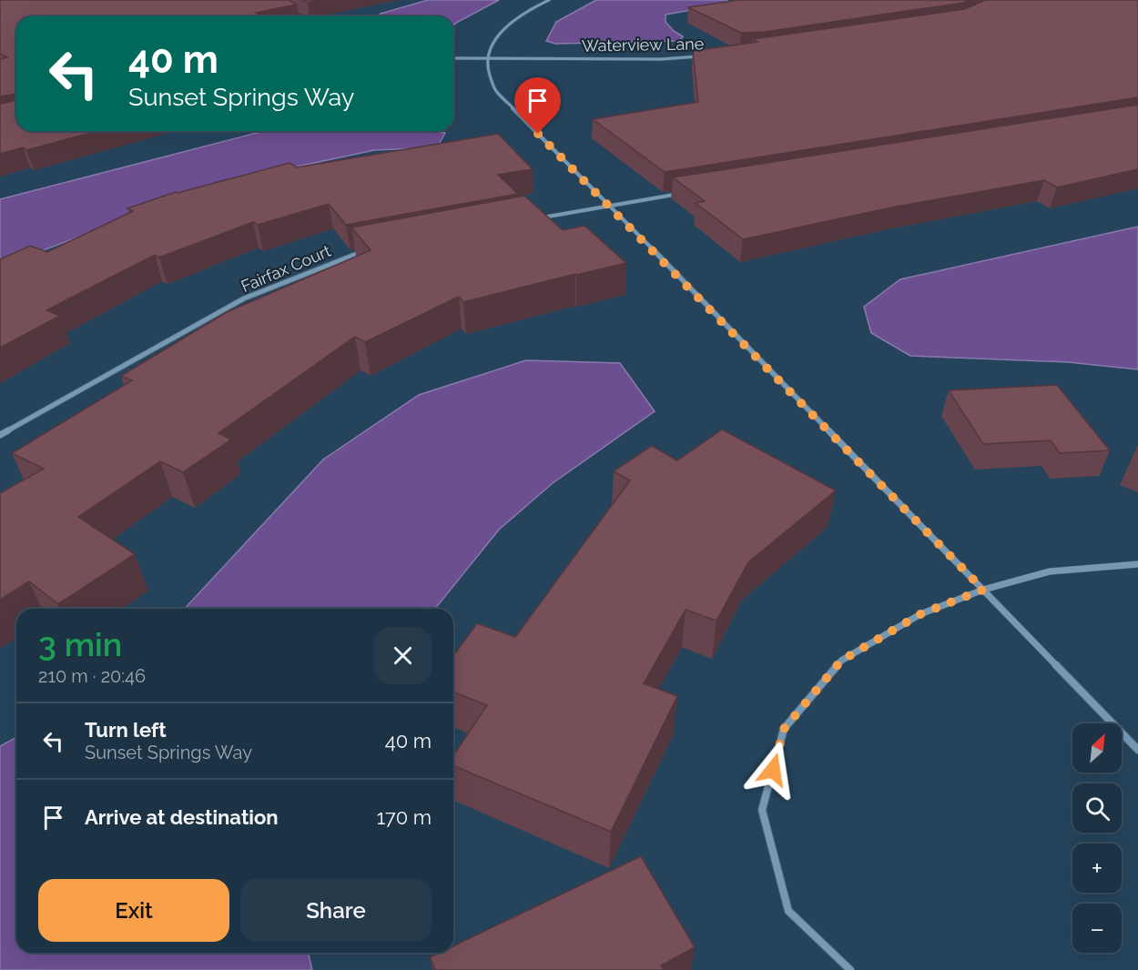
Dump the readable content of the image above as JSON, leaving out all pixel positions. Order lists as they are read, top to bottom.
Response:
{
  "streets": {
    "street": ["Waterview Lane", "Fairfax Court"]
  },
  "north": "top right",
  "page": {
    "turn": ["40 m", "Sunset Springs Way"],
    "heading": ["3 min", "210 m · 20:46"],
    "list": [
      {
        "name": "Turn left",
        "note": "Sunset Springs Way",
        "value": "40 m"
      },
      {
        "name": "Arrive at destination",
        "value": "170 m"
      }
    ],
    "map_buttons": ["+", "−"],
    "buttons": ["Exit", "Share"]
  }
}
